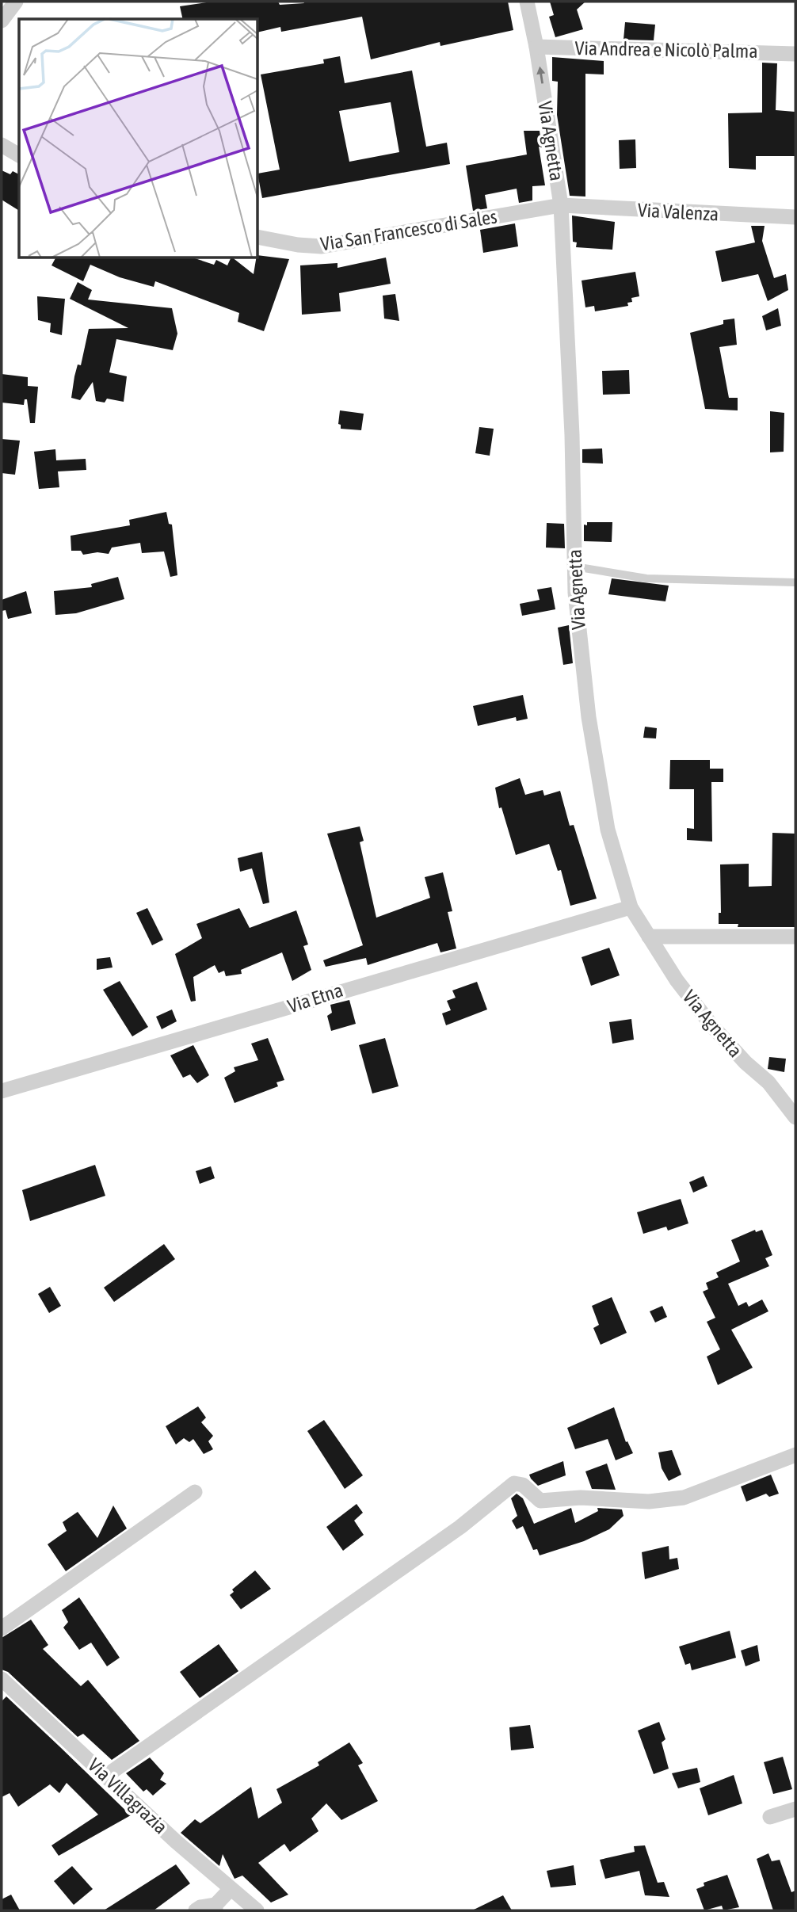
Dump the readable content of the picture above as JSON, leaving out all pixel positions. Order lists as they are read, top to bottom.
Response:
{
  "streets": {
    "street": [
      "Via Andrea e Nicolò Palma",
      "Via Agnetta",
      "Via Valenza",
      "Via San Francesco di Sales",
      "Via Etna",
      "Via Villagrazia"
    ]
  },
  "crossings": [
    ["Via Andrea e Nicolò Palma", "Via Agnetta"],
    ["Via Agnetta", "Via Valenza"],
    ["Via Agnetta", "Via San Francesco di Sales"],
    ["Via Agnetta", "Via Etna"],
    ["Via Valenza", "Via San Francesco di Sales"]
  ]
}
